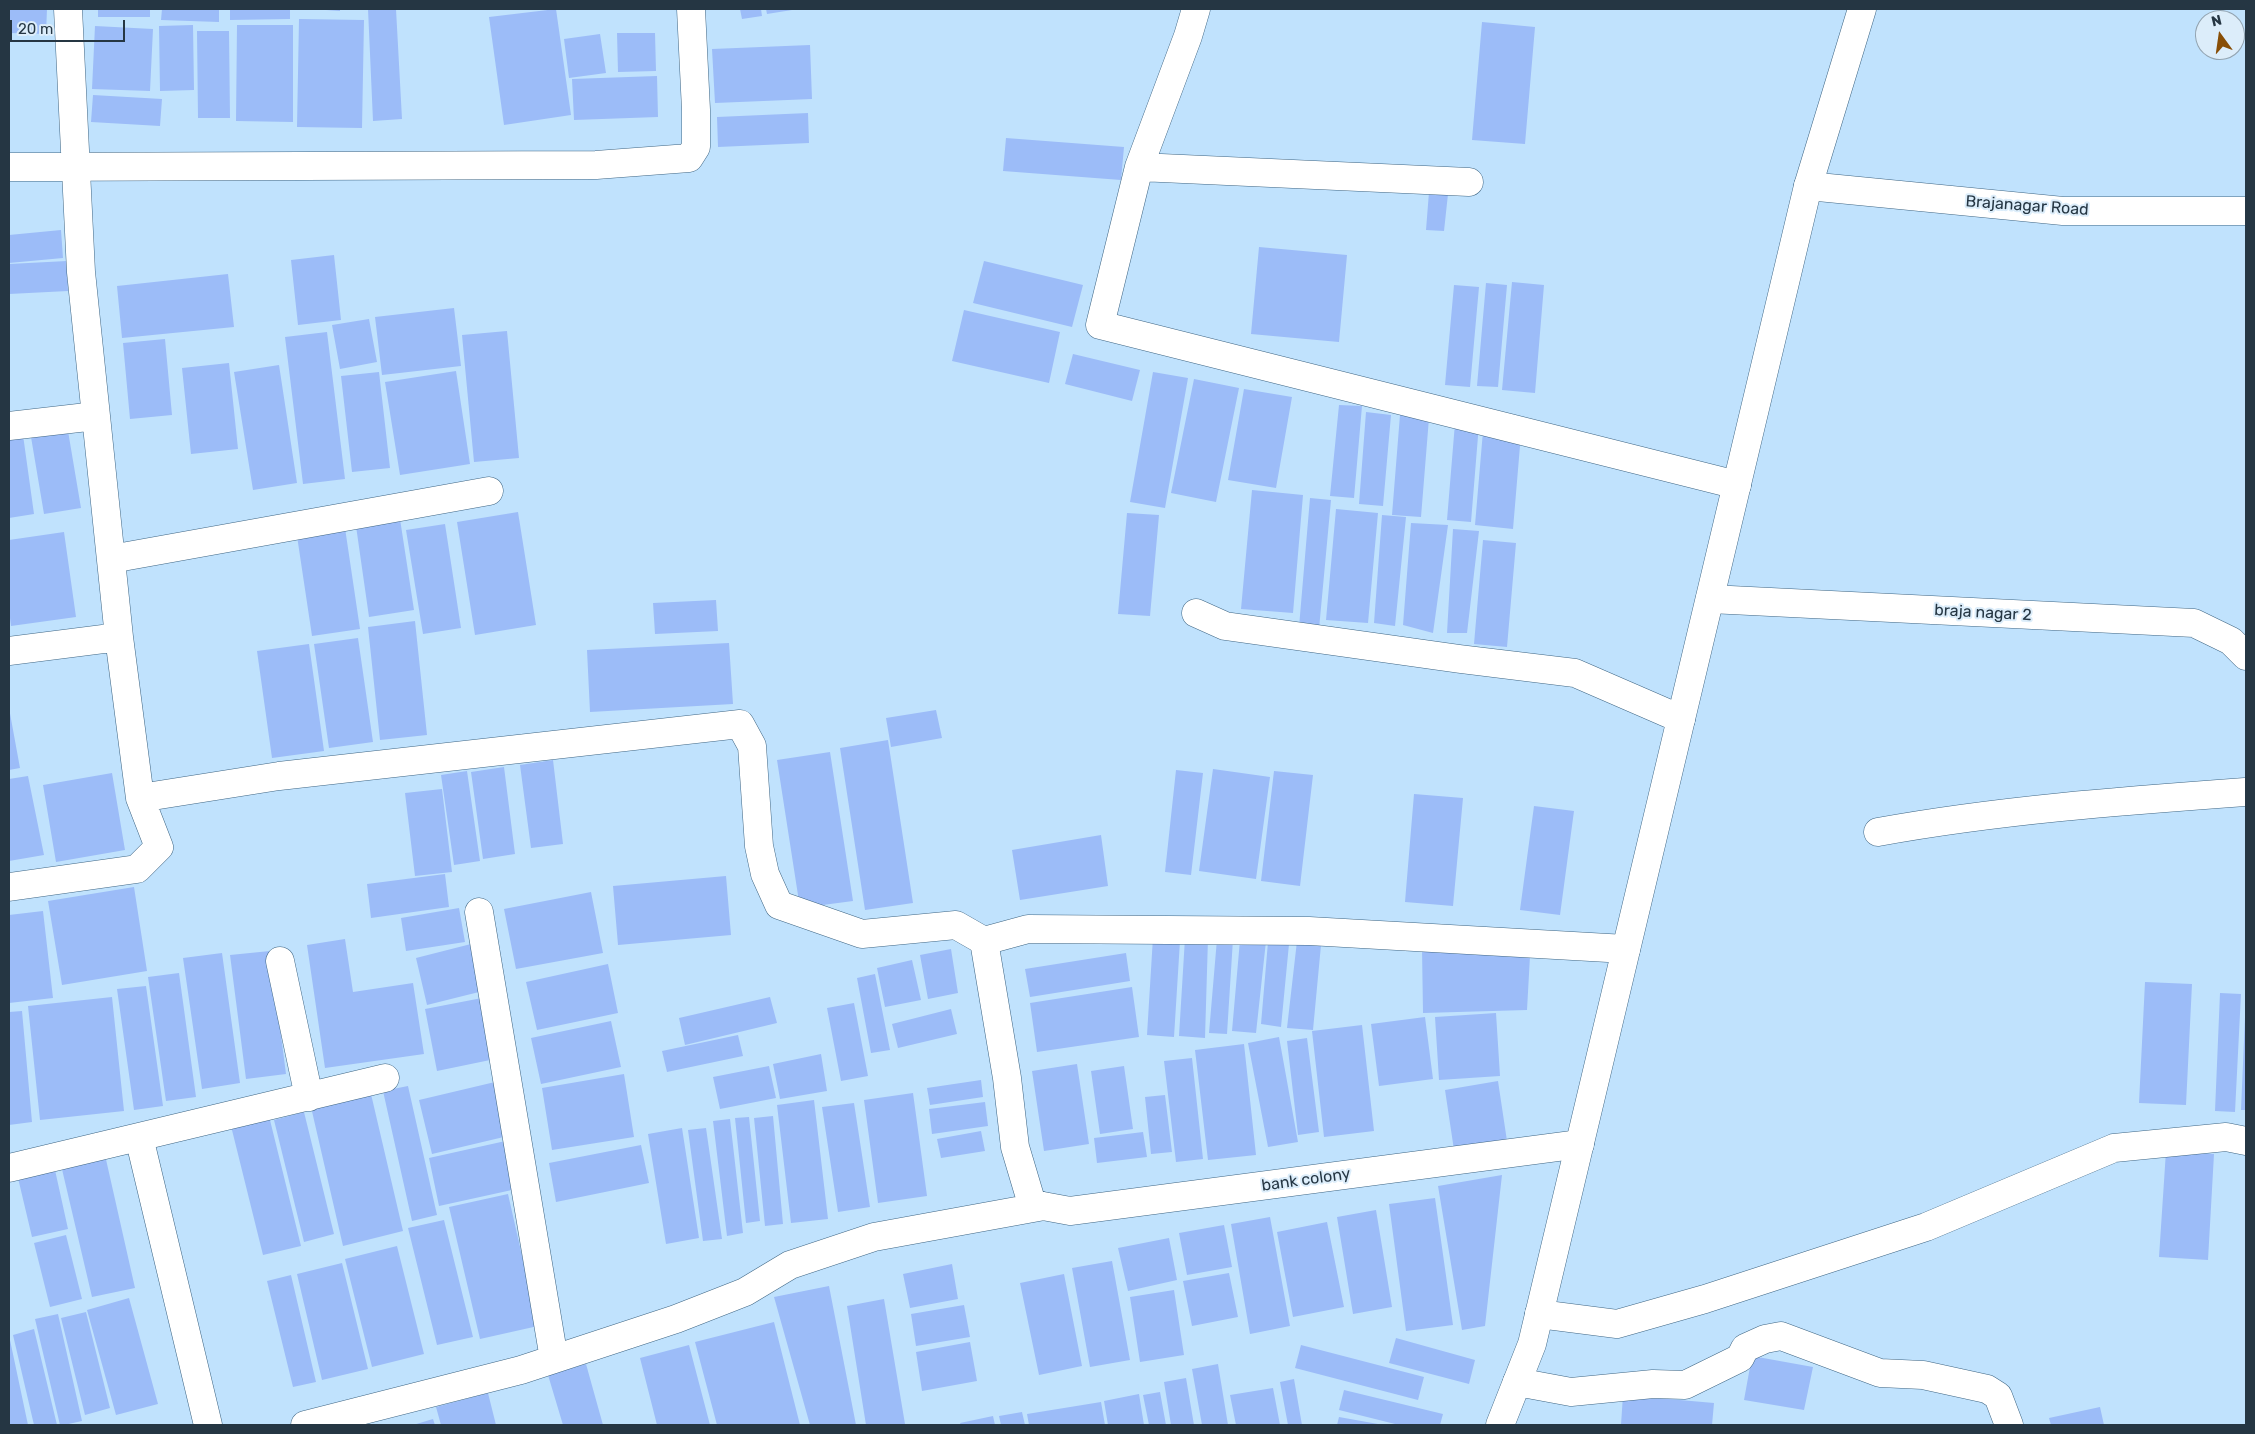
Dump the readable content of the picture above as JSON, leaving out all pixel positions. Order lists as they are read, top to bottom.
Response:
{
  "streets": {
    "street": ["Brajanagar Road", "braja nagar 2", "bank colony"]
  },
  "scale_bar": "20 m",
  "north": "top"
}
